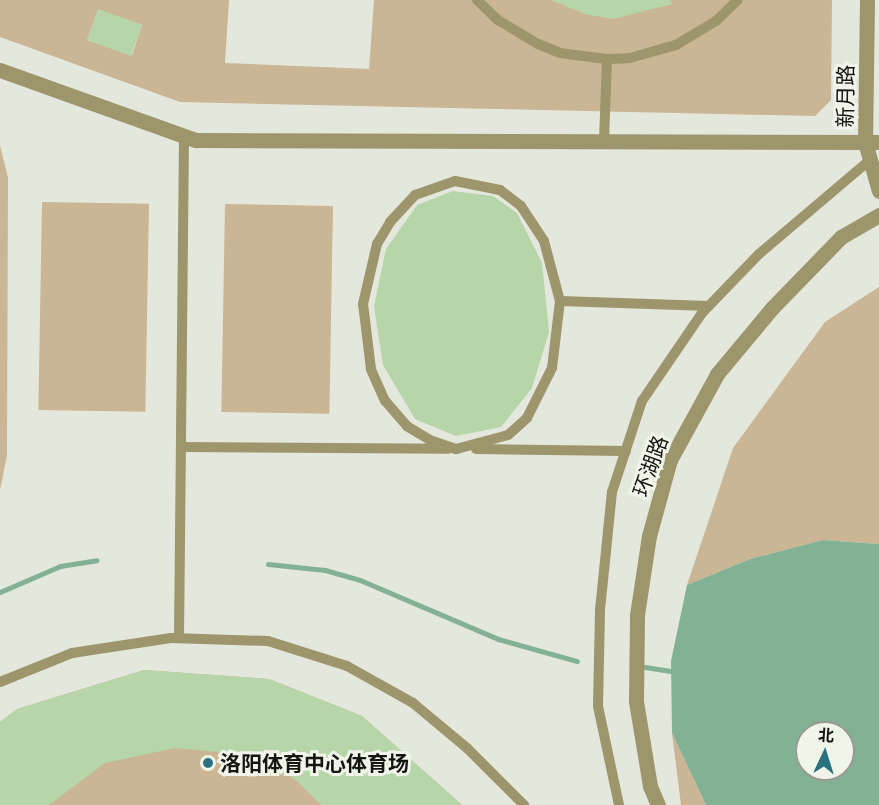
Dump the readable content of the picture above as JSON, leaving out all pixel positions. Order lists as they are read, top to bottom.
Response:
{
  "streets": {
    "street": ["新月路", "环湖路"]
  },
  "places": ["洛阳体育中心体育场"],
  "north": "top"
}
